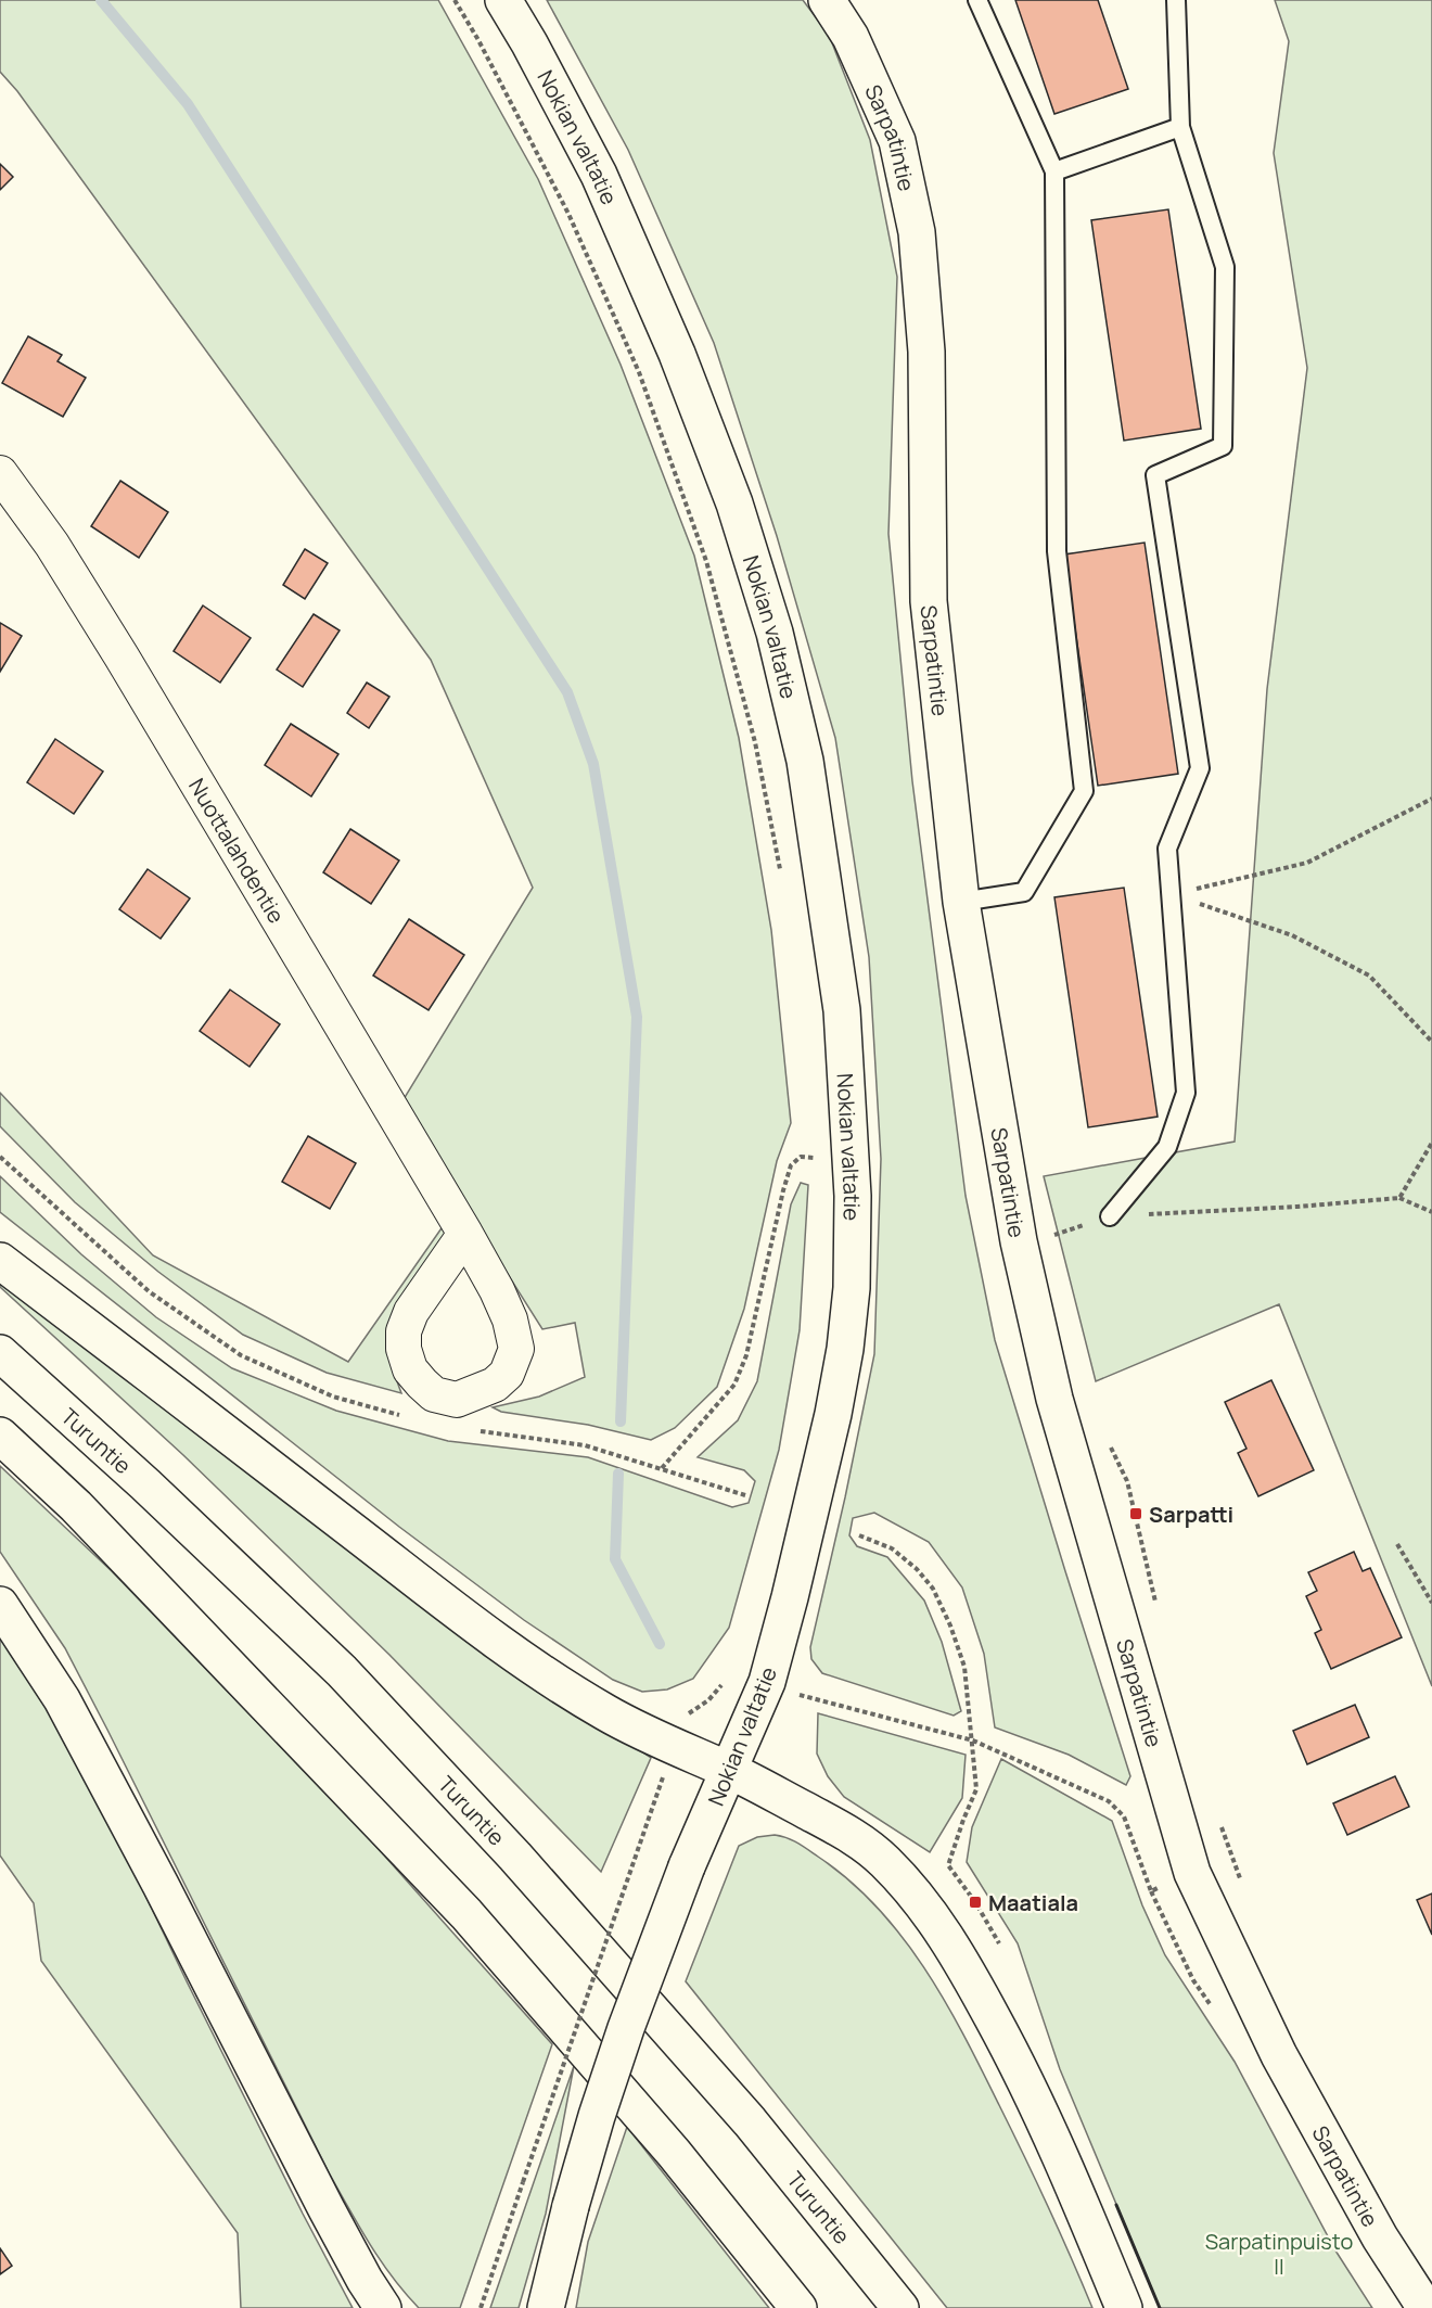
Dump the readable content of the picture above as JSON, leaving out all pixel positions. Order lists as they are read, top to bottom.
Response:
{
  "streets": {
    "main road": ["Nokian valtatie", "Sarpatintie", "Turuntie"],
    "street": ["Nuottalahdentie"]
  },
  "parks": ["Sarpatinpuisto II"],
  "places": {
    "transit": ["Sarpatti", "Maatiala"]
  }
}
